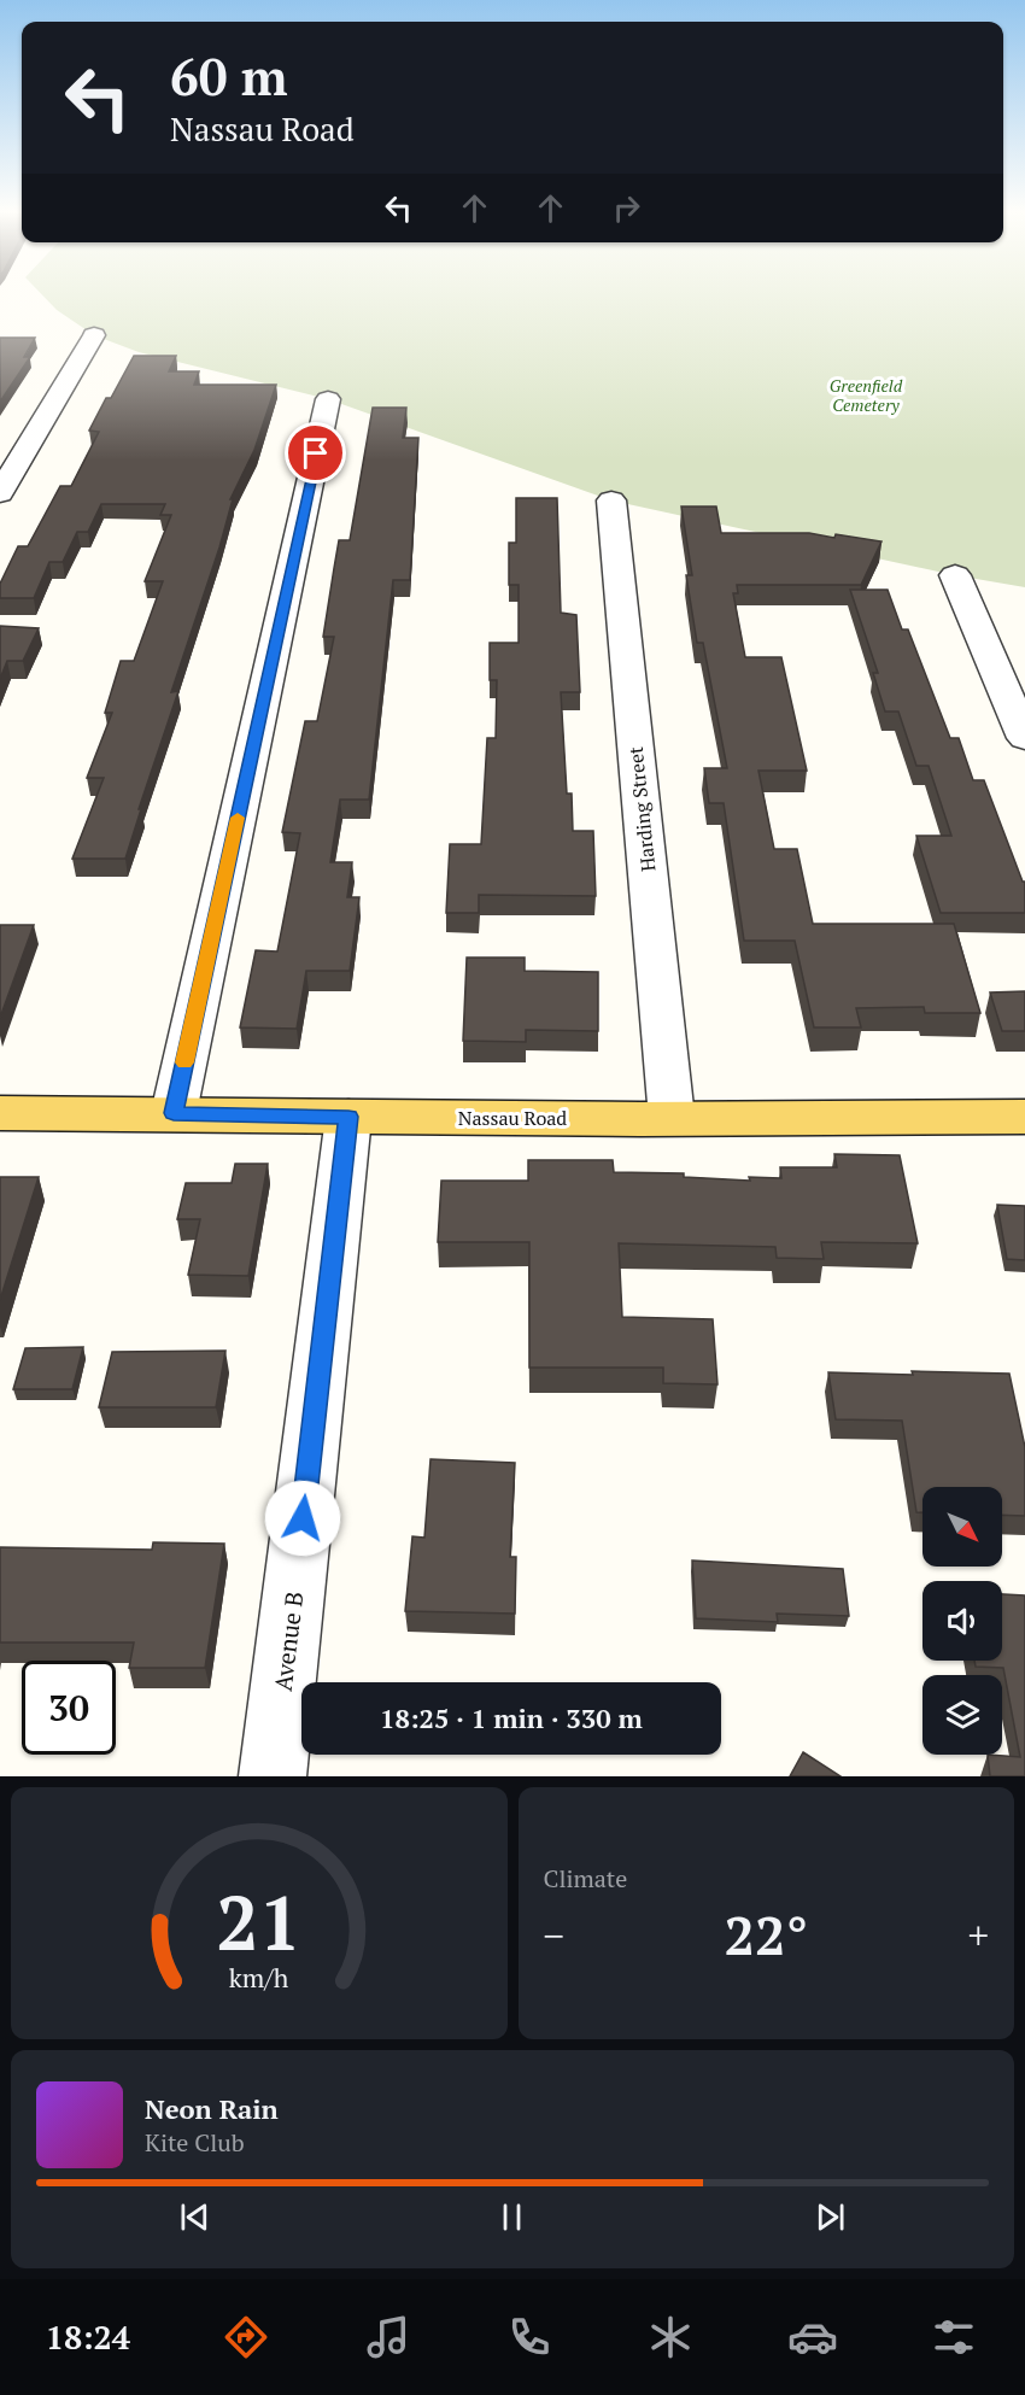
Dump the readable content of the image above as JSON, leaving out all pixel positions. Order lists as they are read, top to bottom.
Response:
{
  "streets": {
    "main road": ["Nassau Road"],
    "street": ["Harding Street", "Avenue B"]
  },
  "crossings": [
    ["Harding Street", "Nassau Road"],
    ["Nassau Road", "Avenue B"]
  ],
  "parks": ["Greenfield Cemetery"],
  "north": "bottom right",
  "page": {
    "turn": ["60 m", "Nassau Road"],
    "limit": "30",
    "trip": "18:25 · 1 min · 330 m",
    "tile": "Climate",
    "heat": ["−", "22°", "+"],
    "song": ["Neon Rain", "Kite Club"],
    "tabs": "18:24",
    "gauge": ["21", "km/h"]
  }
}
